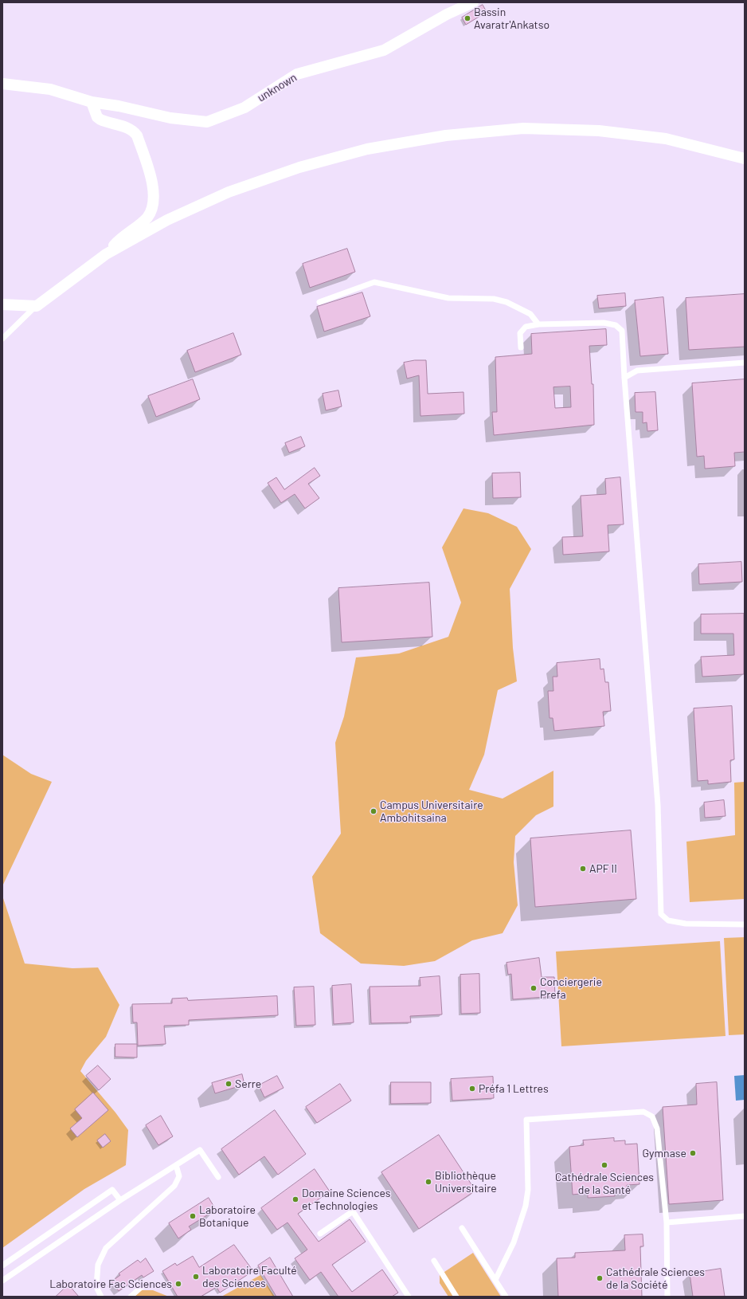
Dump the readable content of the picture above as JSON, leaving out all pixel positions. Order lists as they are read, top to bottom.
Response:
{
  "streets": {
    "street": ["unknown"]
  },
  "places": [
    "Bassin Avaratr'Ankatso",
    "Campus Universitaire Ambohitsaina",
    "APF II",
    "Conciergerie Prefa",
    "Serre",
    "Préfa 1 Lettres",
    "Gymnase",
    "Cathédrale Sciences de la Santé",
    "Bibliothèque Universitaire",
    "Domaine Sciences et Technologies",
    "Laboratoire Botanique",
    "Laboratoire Faculté des Sciences",
    "Cathédrale Sciences de la Société",
    "Laboratoire Fac Sciences"
  ]
}
